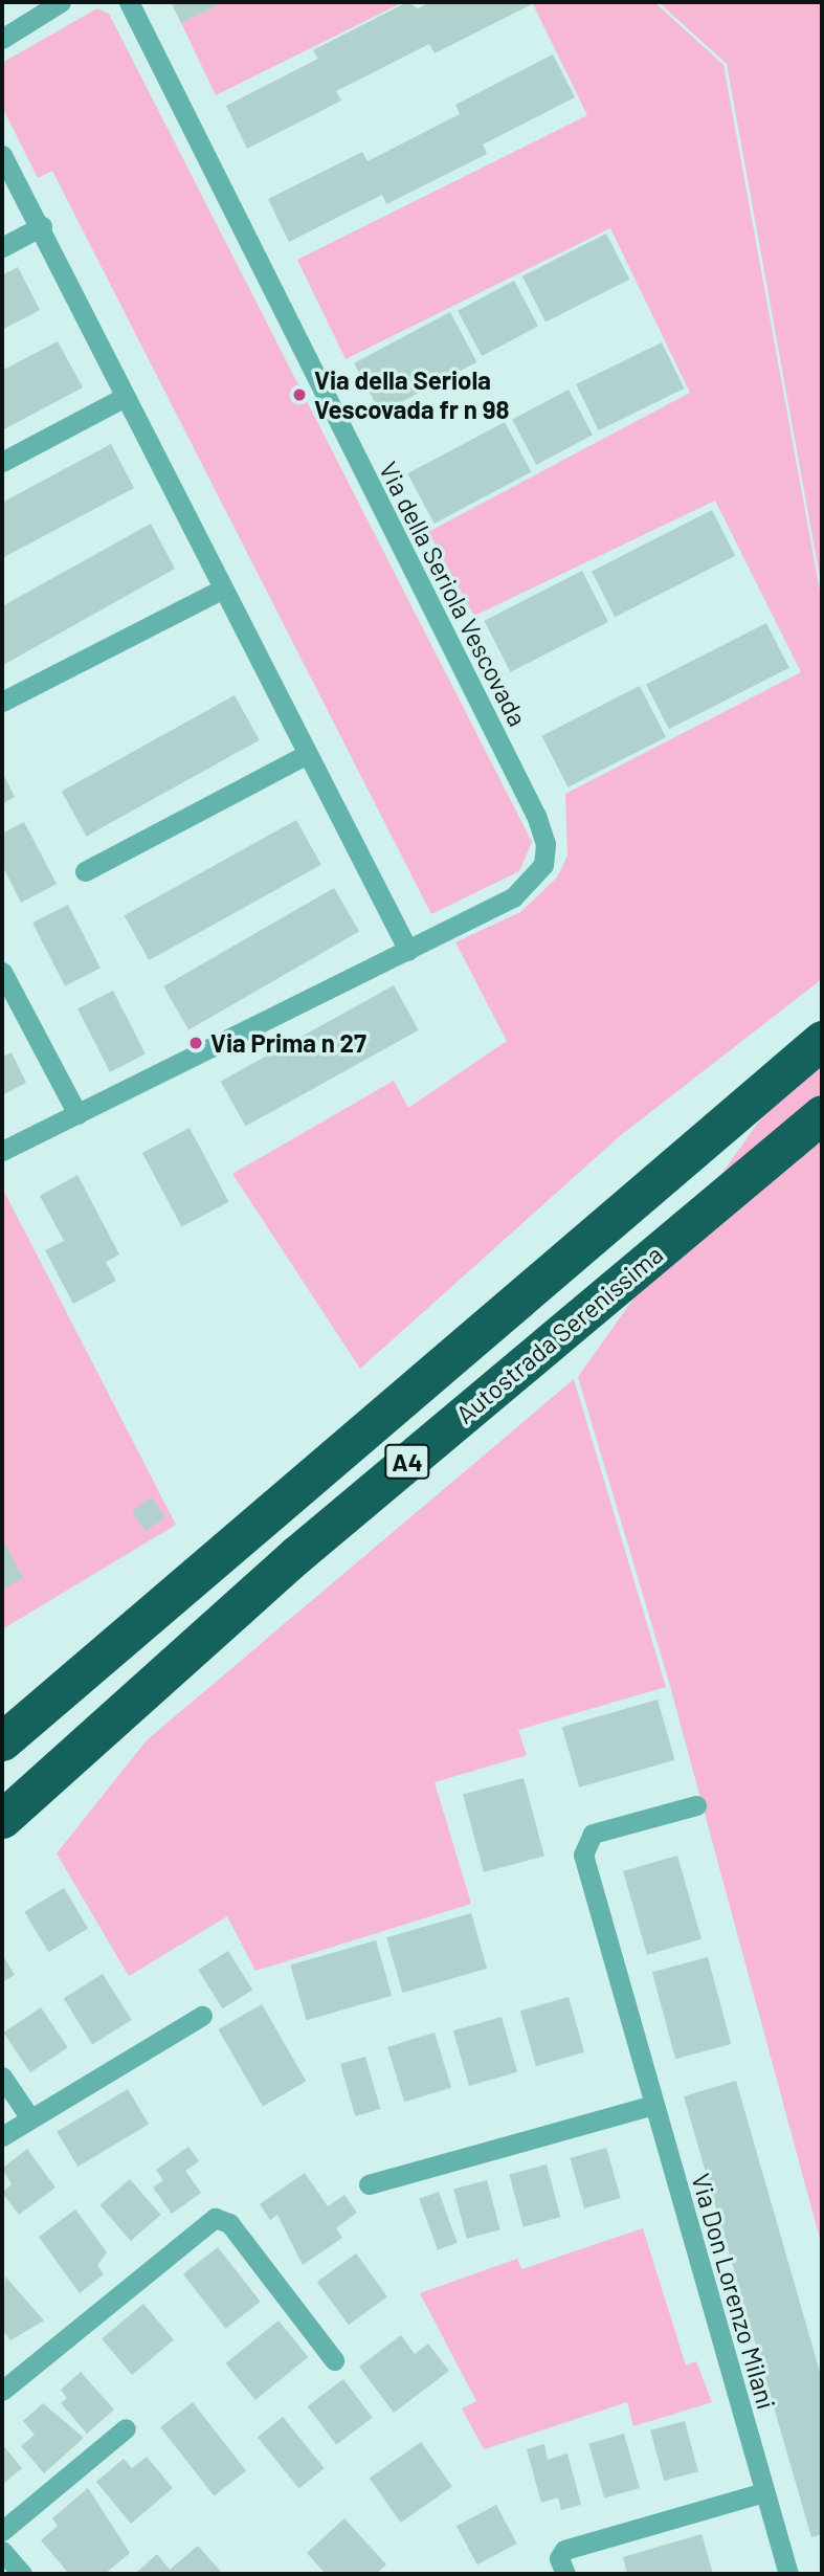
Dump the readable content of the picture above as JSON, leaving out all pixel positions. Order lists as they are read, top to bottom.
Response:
{
  "streets": {
    "highway": ["Autostrada Serenissima", "A4"],
    "street": ["Via della Seriola Vescovada", "Via Don Lorenzo Milani"]
  },
  "places": ["Via della Seriola Vescovada fr n 98", "Via Prima n 27"]
}
